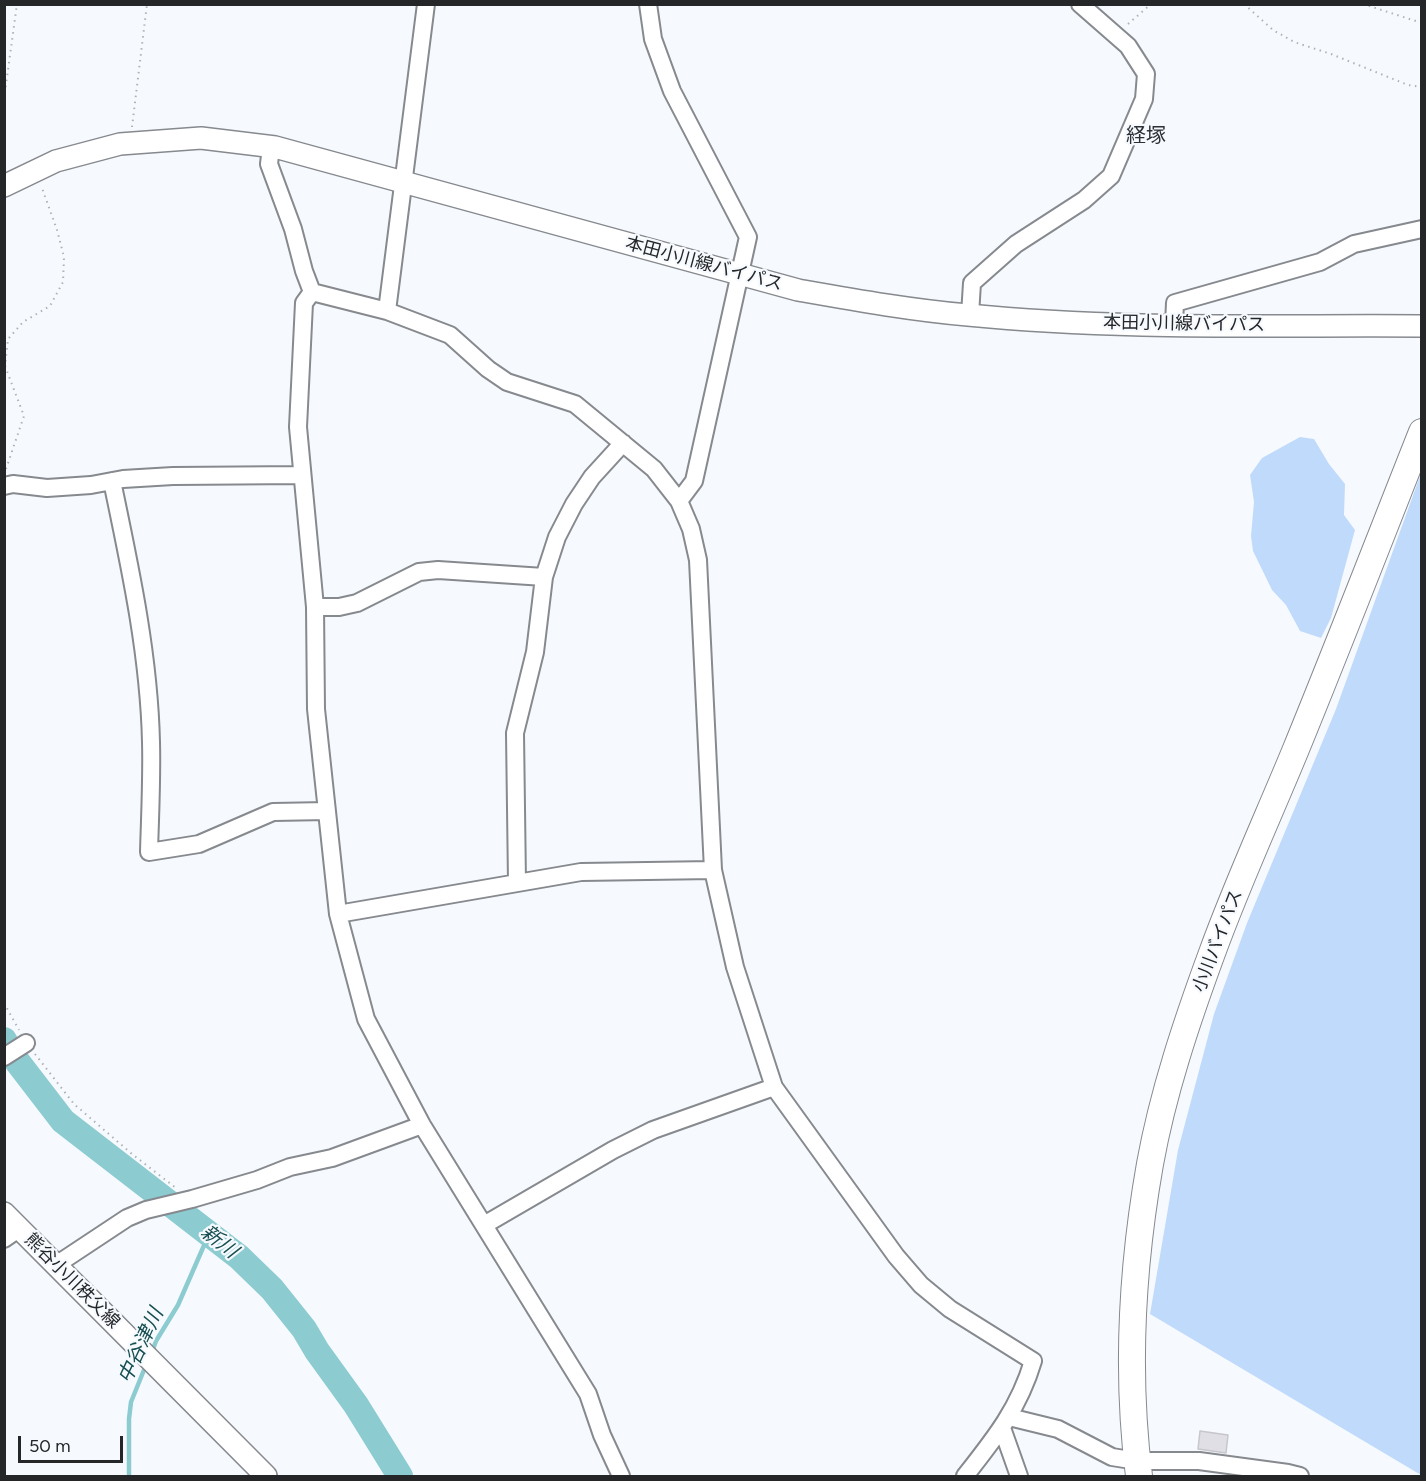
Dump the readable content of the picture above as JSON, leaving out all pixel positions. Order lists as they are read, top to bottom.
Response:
{
  "streets": {
    "highway": ["小川バイパス"],
    "main road": ["本田小川線バイパス", "熊谷小川秩父線"]
  },
  "districts": ["経塚"],
  "water": ["新川", "中谷津川"],
  "scale_bar": "50 m"
}
